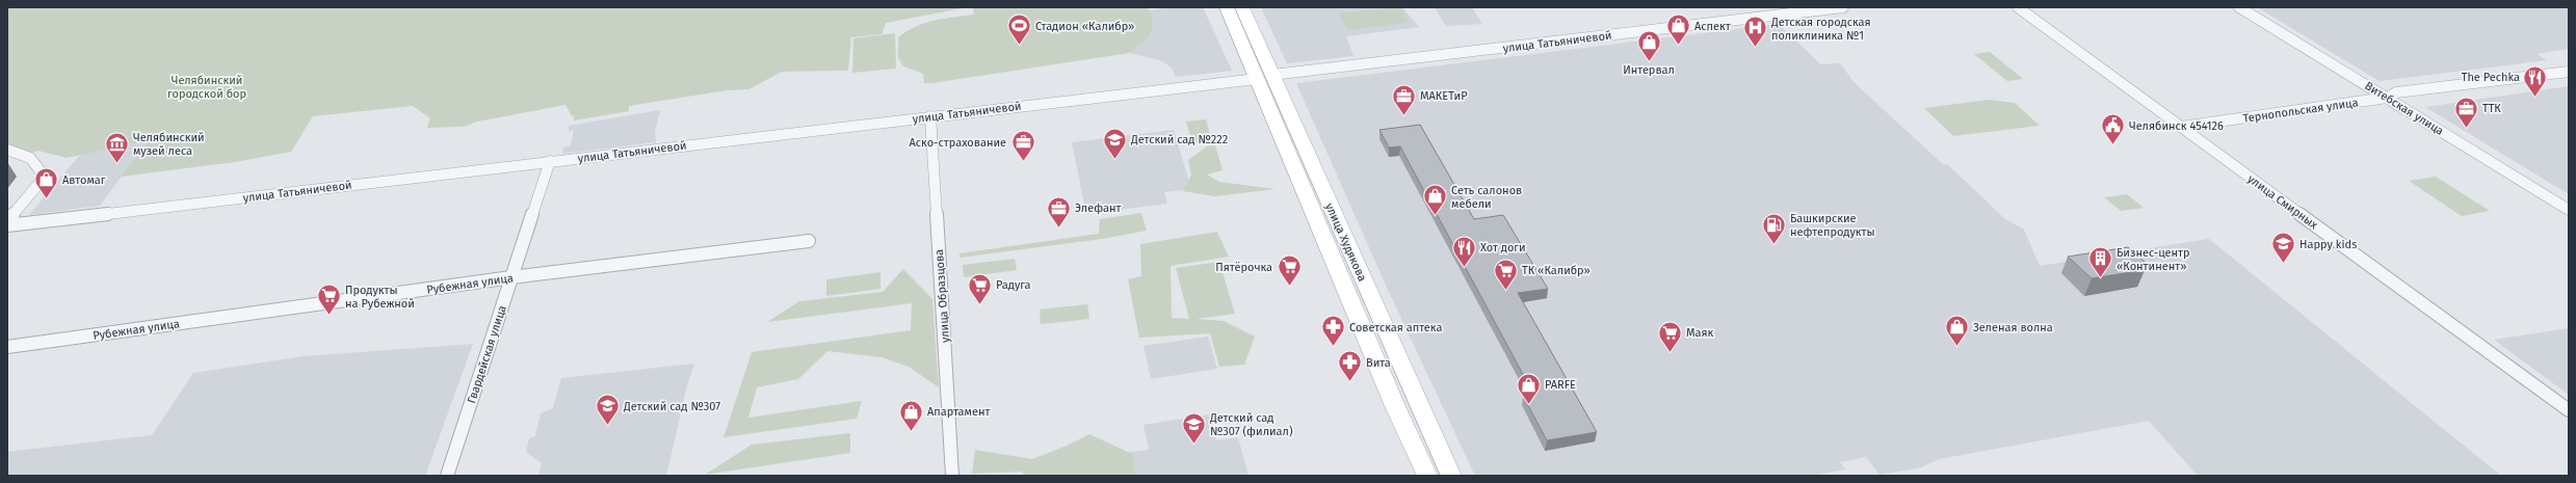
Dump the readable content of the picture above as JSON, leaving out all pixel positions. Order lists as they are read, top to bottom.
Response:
{
  "streets": {
    "main road": ["улица Худякова"],
    "street": [
      "улица Татьяничевой",
      "Витебская улица",
      "Тернопольская улица",
      "улица Смирных",
      "Рубежная улица",
      "улица Образцова",
      "Гвардейская улица"
    ]
  },
  "crossings": [
    ["улица Татьяничевой", "улица Худякова"],
    ["улица Татьяничевой", "улица Образцова"],
    ["улица Татьяничевой", "Гвардейская улица"],
    ["Витебская улица", "Тернопольская улица"],
    ["Тернопольская улица", "улица Смирных"],
    ["Рубежная улица", "Гвардейская улица"]
  ],
  "parks": ["Челябинский городской бор"],
  "places": {
    "sports": ["Стадион «Калибр»"],
    "shop": [
      "Аспект",
      "Интервал",
      "Автомаг",
      "Сеть салонов мебели",
      "Зеленая волна",
      "PARFE",
      "Апартамент"
    ],
    "hospital": ["Детская городская поликлиника №1"],
    "restaurant": ["The Pechka", "Хот доги"],
    "office": [
      "МАКЕТиР",
      "ТТК",
      "Аско-страхование",
      "Элефант"
    ],
    "public building": ["Челябинск 454126"],
    "school or university": [
      "Детский сад №222",
      "Happy kids",
      "Детский сад №307",
      "Детский сад №307 (филиал)"
    ],
    "museum": ["Челябинский музей леса"],
    "fuel station": ["Башкирские нефтепродукты"],
    "building": ["Бизнес-центр «Континент»"],
    "supermarket": [
      "Пятёрочка",
      "ТК «Калибр»",
      "Радуга",
      "Продукты на Рубежной",
      "Маяк"
    ],
    "pharmacy": ["Советская аптека", "Вита"]
  }
}
